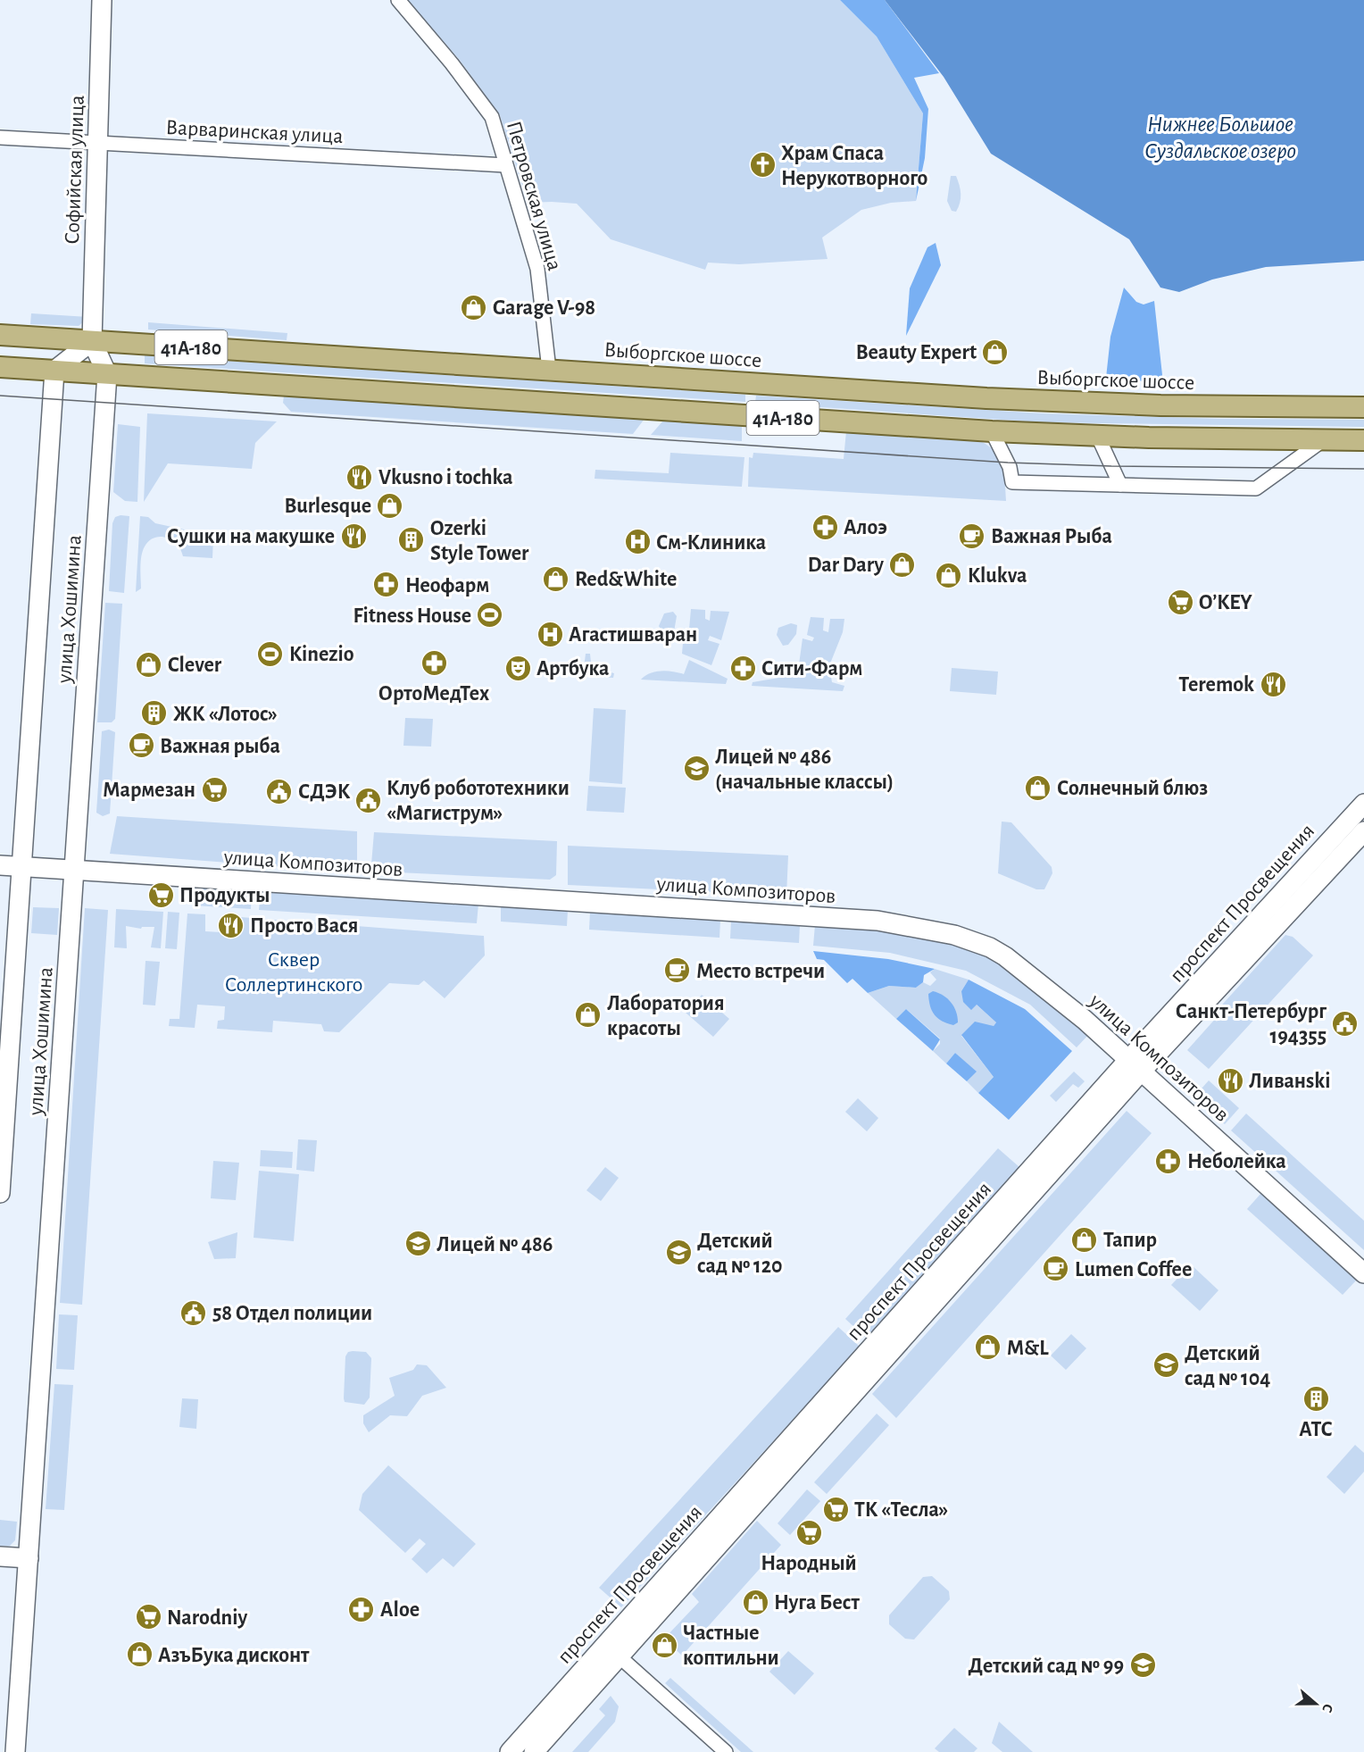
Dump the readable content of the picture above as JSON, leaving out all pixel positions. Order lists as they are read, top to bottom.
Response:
{
  "streets": {
    "main road": ["41А-180", "Выборгское шоссе"],
    "street": [
      "Варваринская улица",
      "Софийская улица",
      "Петровская улица",
      "улица Хошимина",
      "улица Композиторов",
      "проспект Просвещения"
    ]
  },
  "crossings": [
    ["Варваринская улица", "Софийская улица"],
    ["Варваринская улица", "Петровская улица"],
    ["Софийская улица", "Выборгское шоссе"],
    ["Софийская улица", "улица Хошимина"],
    ["Петровская улица", "Выборгское шоссе"],
    ["41А-180", "улица Хошимина"],
    ["Выборгское шоссе", "улица Хошимина"],
    ["улица Хошимина", "улица Композиторов"],
    ["улица Композиторов", "проспект Просвещения"]
  ],
  "water": ["Нижнее Большое Суздальское озеро"],
  "parks": ["Сквер Соллертинского"],
  "places": {
    "church": ["Храм Спаса Нерукотворного"],
    "shop": [
      "Garage V-98",
      "Beauty Expert",
      "Burlesque",
      "Dar Dary",
      "Klukva",
      "Red&White",
      "Clever",
      "Солнечный блюз",
      "Лаборатория красоты",
      "Тапир",
      "M&L",
      "Нуга Бест",
      "Частные коптильни",
      "АзъБука дисконт"
    ],
    "restaurant": [
      "Vkusno i tochka",
      "Сушки на макушке",
      "Teremok",
      "Просто Вася",
      "Ливанski"
    ],
    "pharmacy": [
      "Алоэ",
      "Неофарм",
      "ОртоМедТех",
      "Сити-Фарм",
      "Неболейка",
      "Aloe"
    ],
    "cafe": [
      "Важная Рыба",
      "Важная рыба",
      "Место встречи",
      "Lumen Coffee"
    ],
    "building": ["Ozerki Style Tower", "ЖК «Лотос»", "АТС"],
    "hospital": ["См-Клиника", "Агастишваран"],
    "supermarket": [
      "O’KEY",
      "Мармезан",
      "Продукты",
      "ТК «Тесла»",
      "Народный",
      "Narodniy"
    ],
    "sports": ["Fitness House", "Kinezio"],
    "theatre": ["Артбука"],
    "school or university": [
      "Лицей № 486 (начальные классы)",
      "Лицей № 486",
      "Детский сад № 120",
      "Детский сад № 104",
      "Детский сад № 99"
    ],
    "public building": [
      "СДЭК",
      "Клуб робототехники «Магиструм»",
      "Санкт-Петербург 194355",
      "58 Отдел полиции"
    ]
  },
  "north": "right"
}
